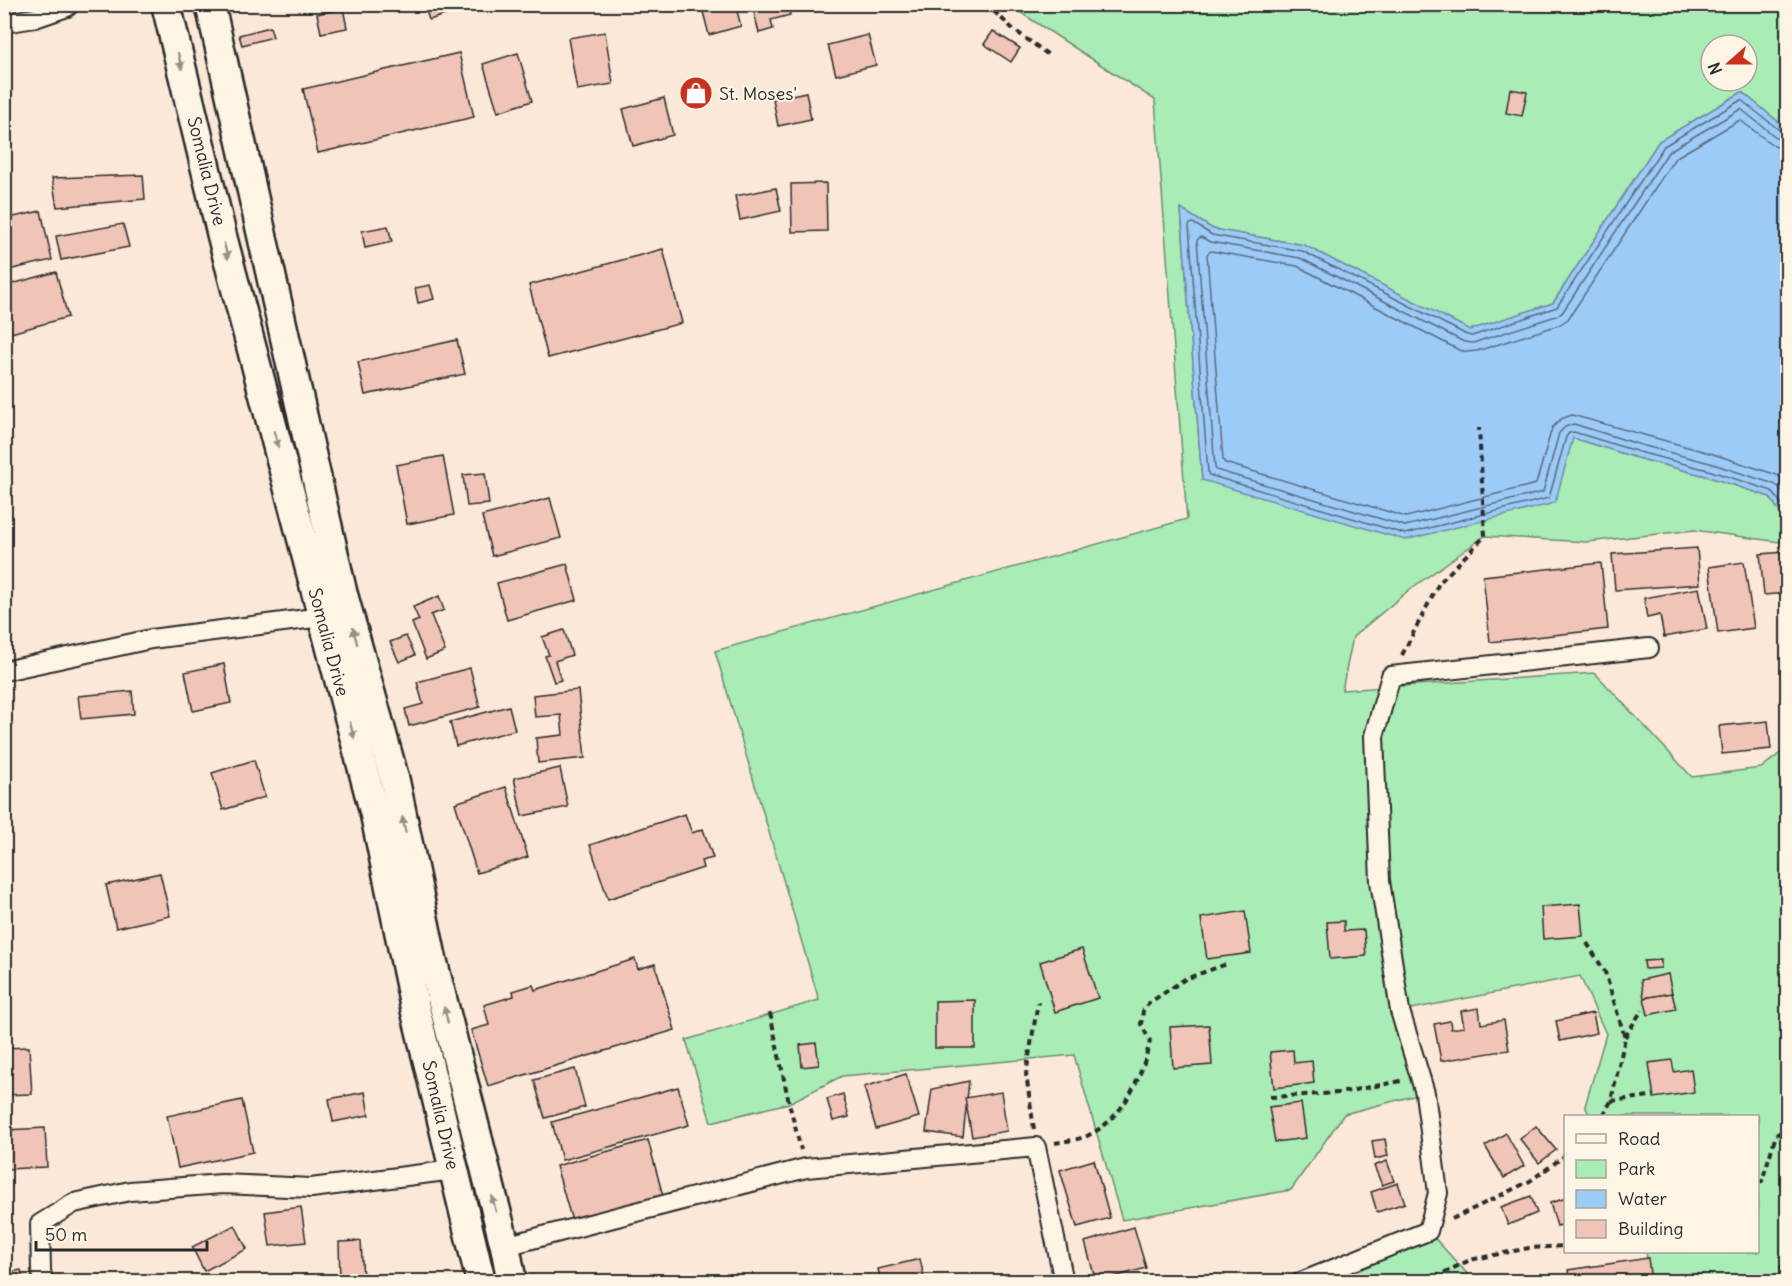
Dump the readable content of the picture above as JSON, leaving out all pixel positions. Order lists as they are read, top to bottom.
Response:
{
  "streets": {
    "main road": ["Somalia Drive"]
  },
  "places": {
    "shop": ["St. Moses'"]
  },
  "legend": [
    "Road",
    "Park",
    "Water",
    "Building"
  ],
  "scale_bar": "50 m",
  "north": "left"
}
